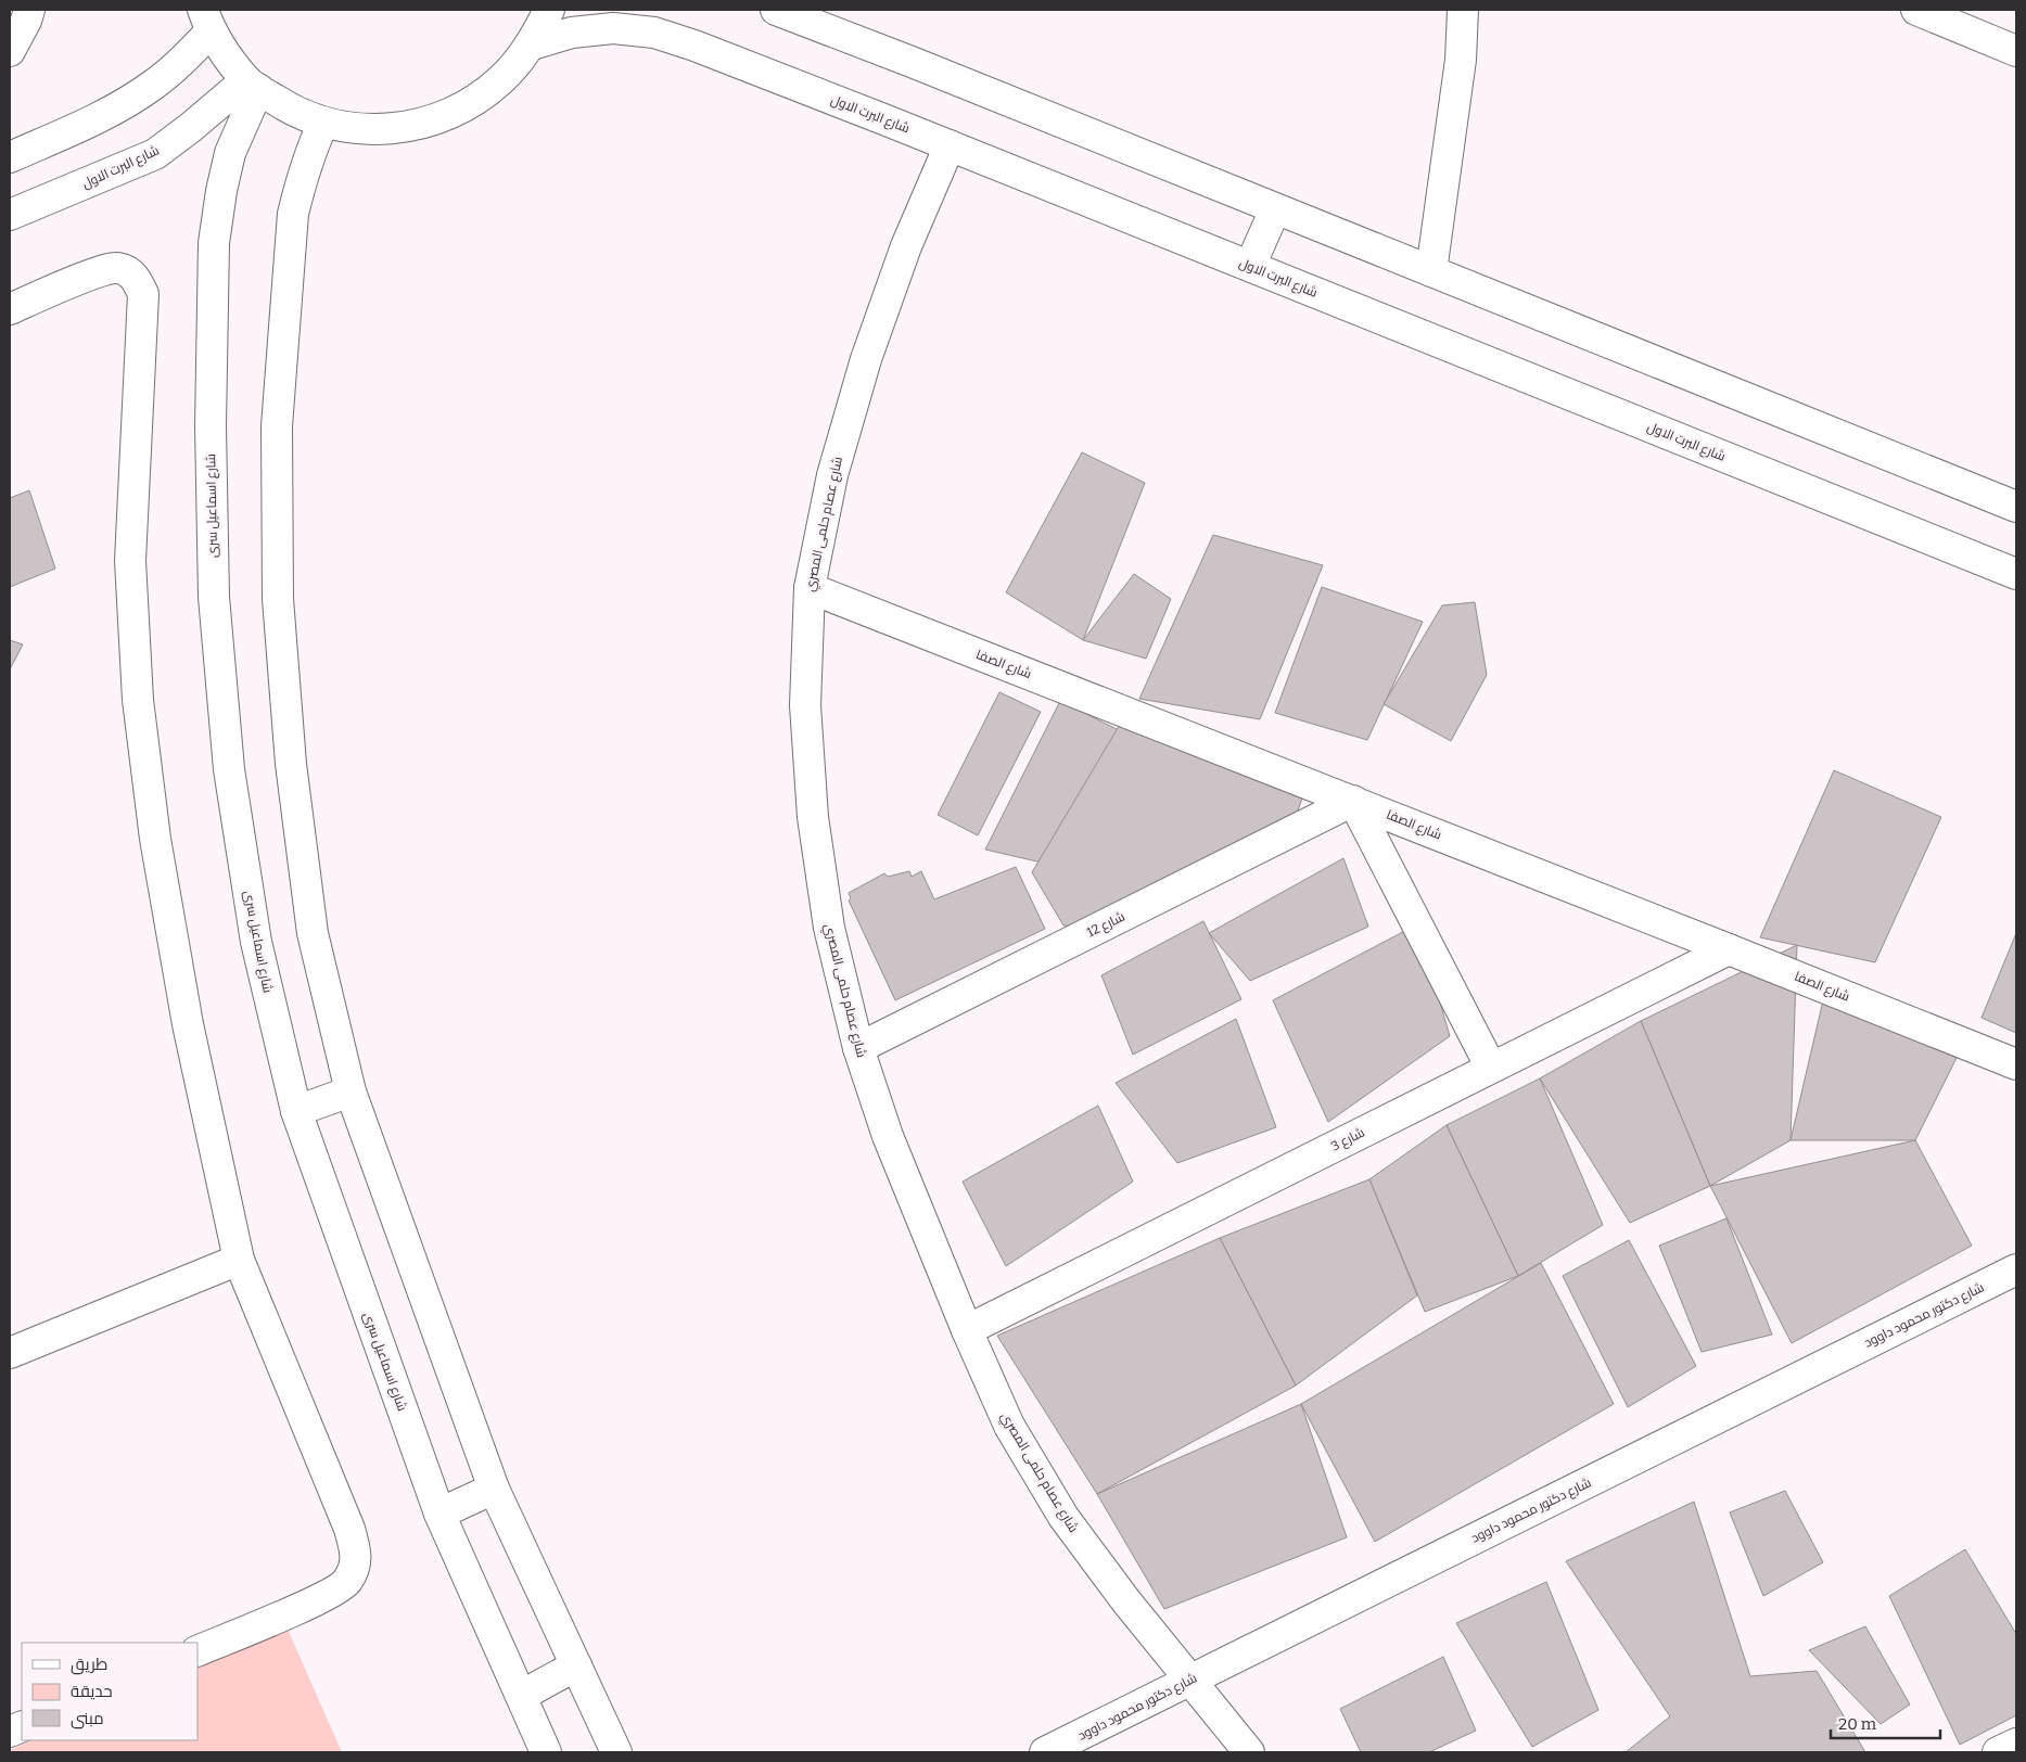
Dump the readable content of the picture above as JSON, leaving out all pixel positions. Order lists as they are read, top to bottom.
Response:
{
  "streets": {
    "street": [
      "شارع البرت الاول",
      "شارع اسماعيل سرى",
      "شارع عصام حلمى المصري",
      "شارع الصفا",
      "شارع 12",
      "شارع 3",
      "شارع دكتور محمود داوود"
    ]
  },
  "crossings": [
    ["شارع البرت الاول", "شارع اسماعيل سرى"],
    ["شارع البرت الاول", "شارع عصام حلمى المصري"],
    ["شارع عصام حلمى المصري", "شارع الصفا"],
    ["شارع عصام حلمى المصري", "شارع 12"],
    ["شارع عصام حلمى المصري", "شارع 3"],
    ["شارع عصام حلمى المصري", "شارع دكتور محمود داوود"],
    ["شارع الصفا", "شارع 12"],
    ["شارع الصفا", "شارع 3"]
  ],
  "legend": ["طريق", "حديقة", "مبنى"],
  "scale_bar": "20 m"
}
